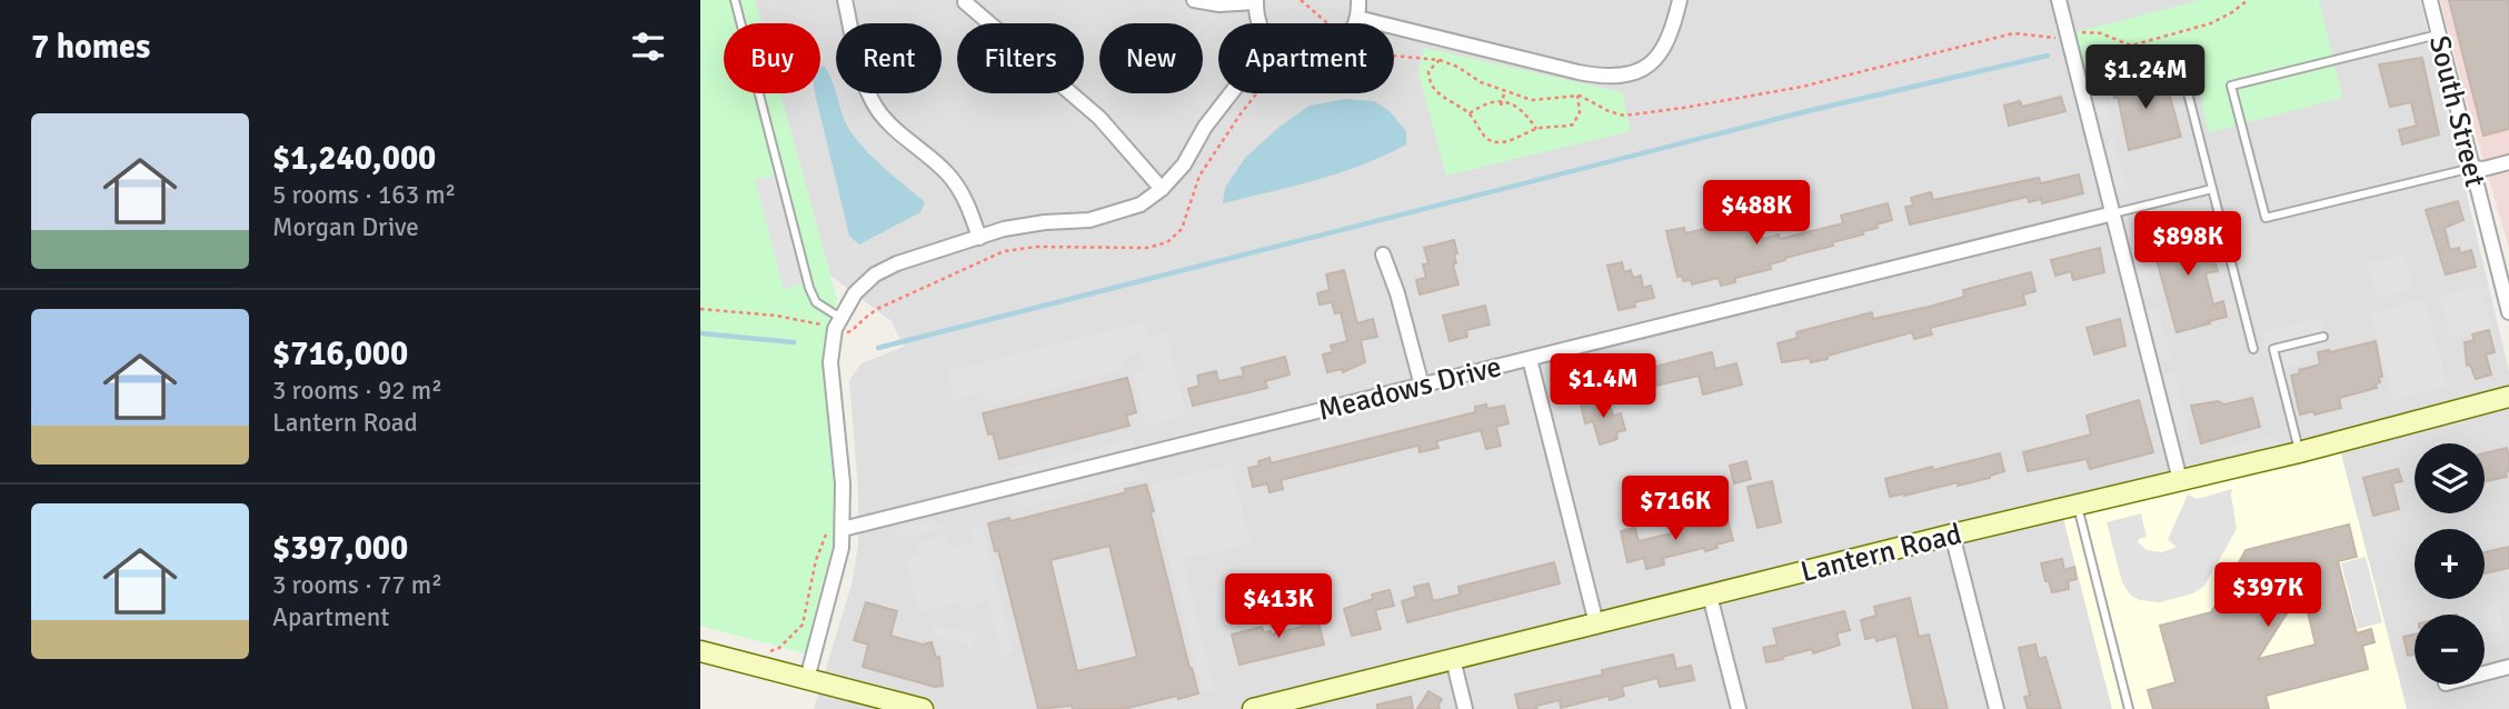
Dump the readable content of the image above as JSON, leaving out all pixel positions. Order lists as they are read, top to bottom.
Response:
{
  "streets": {
    "street": ["South Street", "Meadows Drive", "Lantern Road"]
  },
  "page": {
    "heading": "7 homes",
    "chip": [
      "Buy",
      "Rent",
      "Filters",
      "New",
      "Apartment"
    ],
    "price": [
      "$1.24M",
      "$488K",
      "$898K",
      "$1.4M",
      "$716K",
      "$397K",
      "$413K"
    ],
    "list": [
      {
        "name": "$1,240,000",
        "note": "5 rooms · 163 m² · Morgan Drive"
      },
      {
        "name": "$716,000",
        "note": "3 rooms · 92 m² · Lantern Road"
      },
      {
        "name": "$397,000",
        "note": "3 rooms · 77 m² · Apartment"
      }
    ],
    "map_buttons": ["+", "−"]
  }
}
